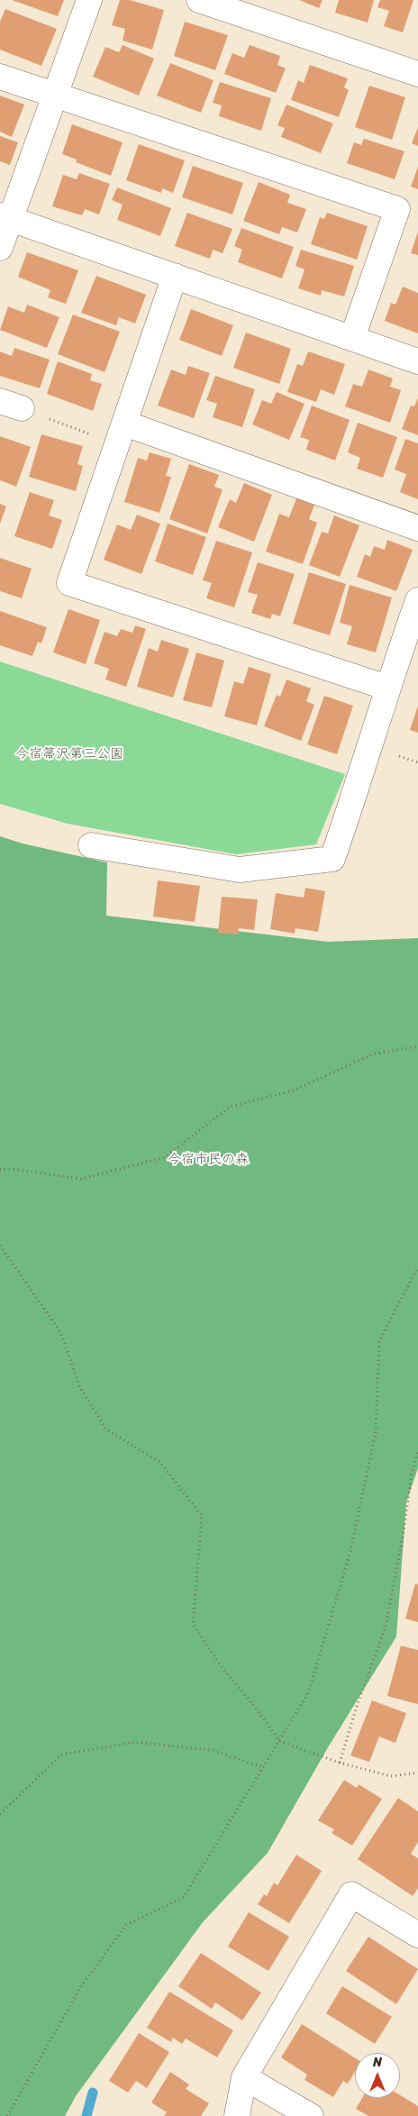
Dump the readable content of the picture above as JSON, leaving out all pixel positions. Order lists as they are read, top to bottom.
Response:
{
  "parks": ["今宿箒沢第三公園", "今宿市民の森"],
  "north": "top"
}
